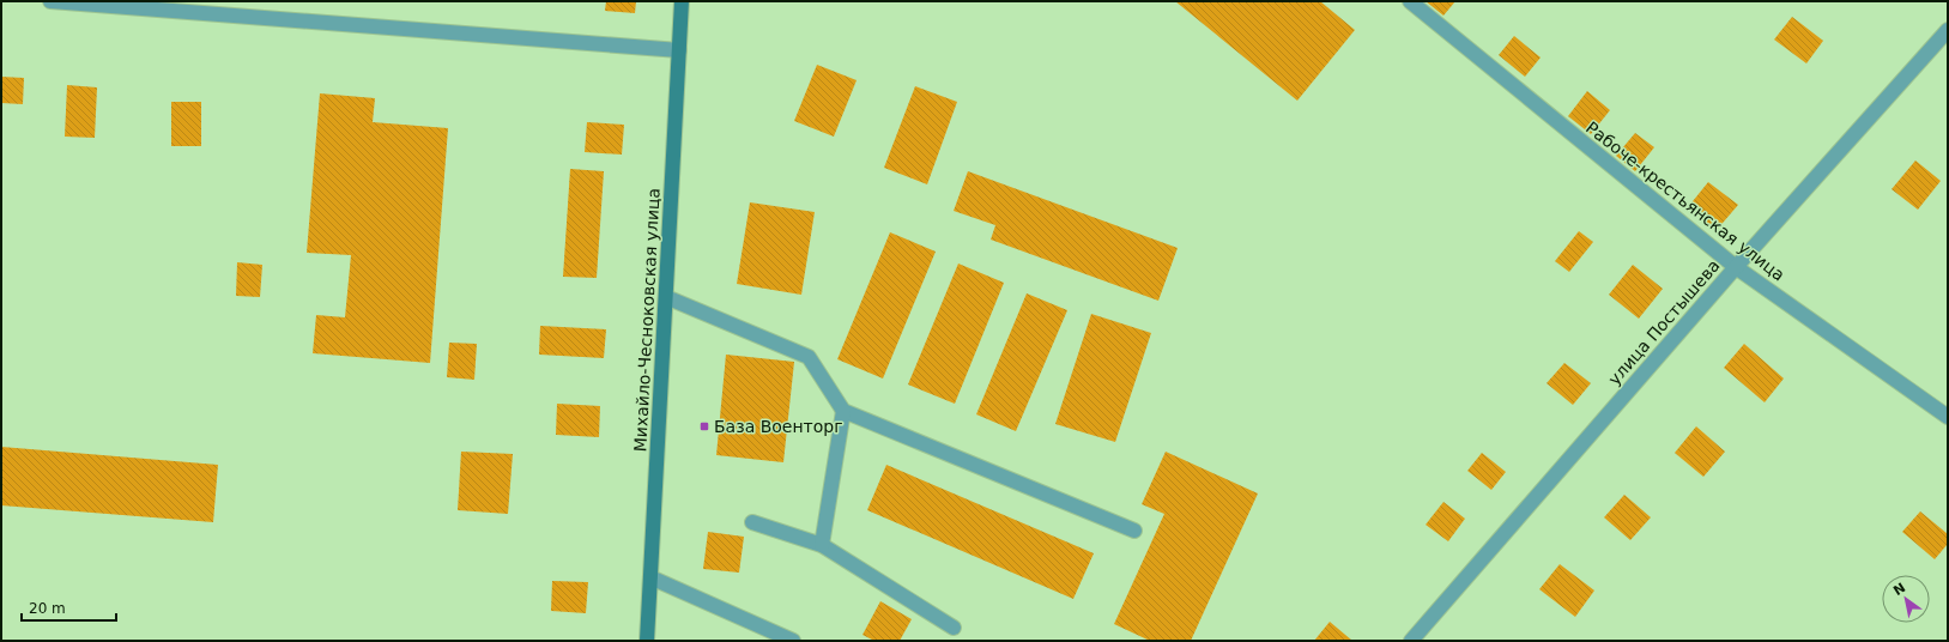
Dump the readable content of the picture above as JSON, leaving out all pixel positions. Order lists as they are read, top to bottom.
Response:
{
  "streets": {
    "main road": ["Михайло-Чесноковская улица"],
    "street": ["Рабоче-крестьянская улица", "улица Постышева"]
  },
  "crossings": [
    ["Рабоче-крестьянская улица", "улица Постышева"]
  ],
  "places": {
    "transit": ["База Военторг"]
  },
  "scale_bar": "20 m",
  "north": "top left"
}
